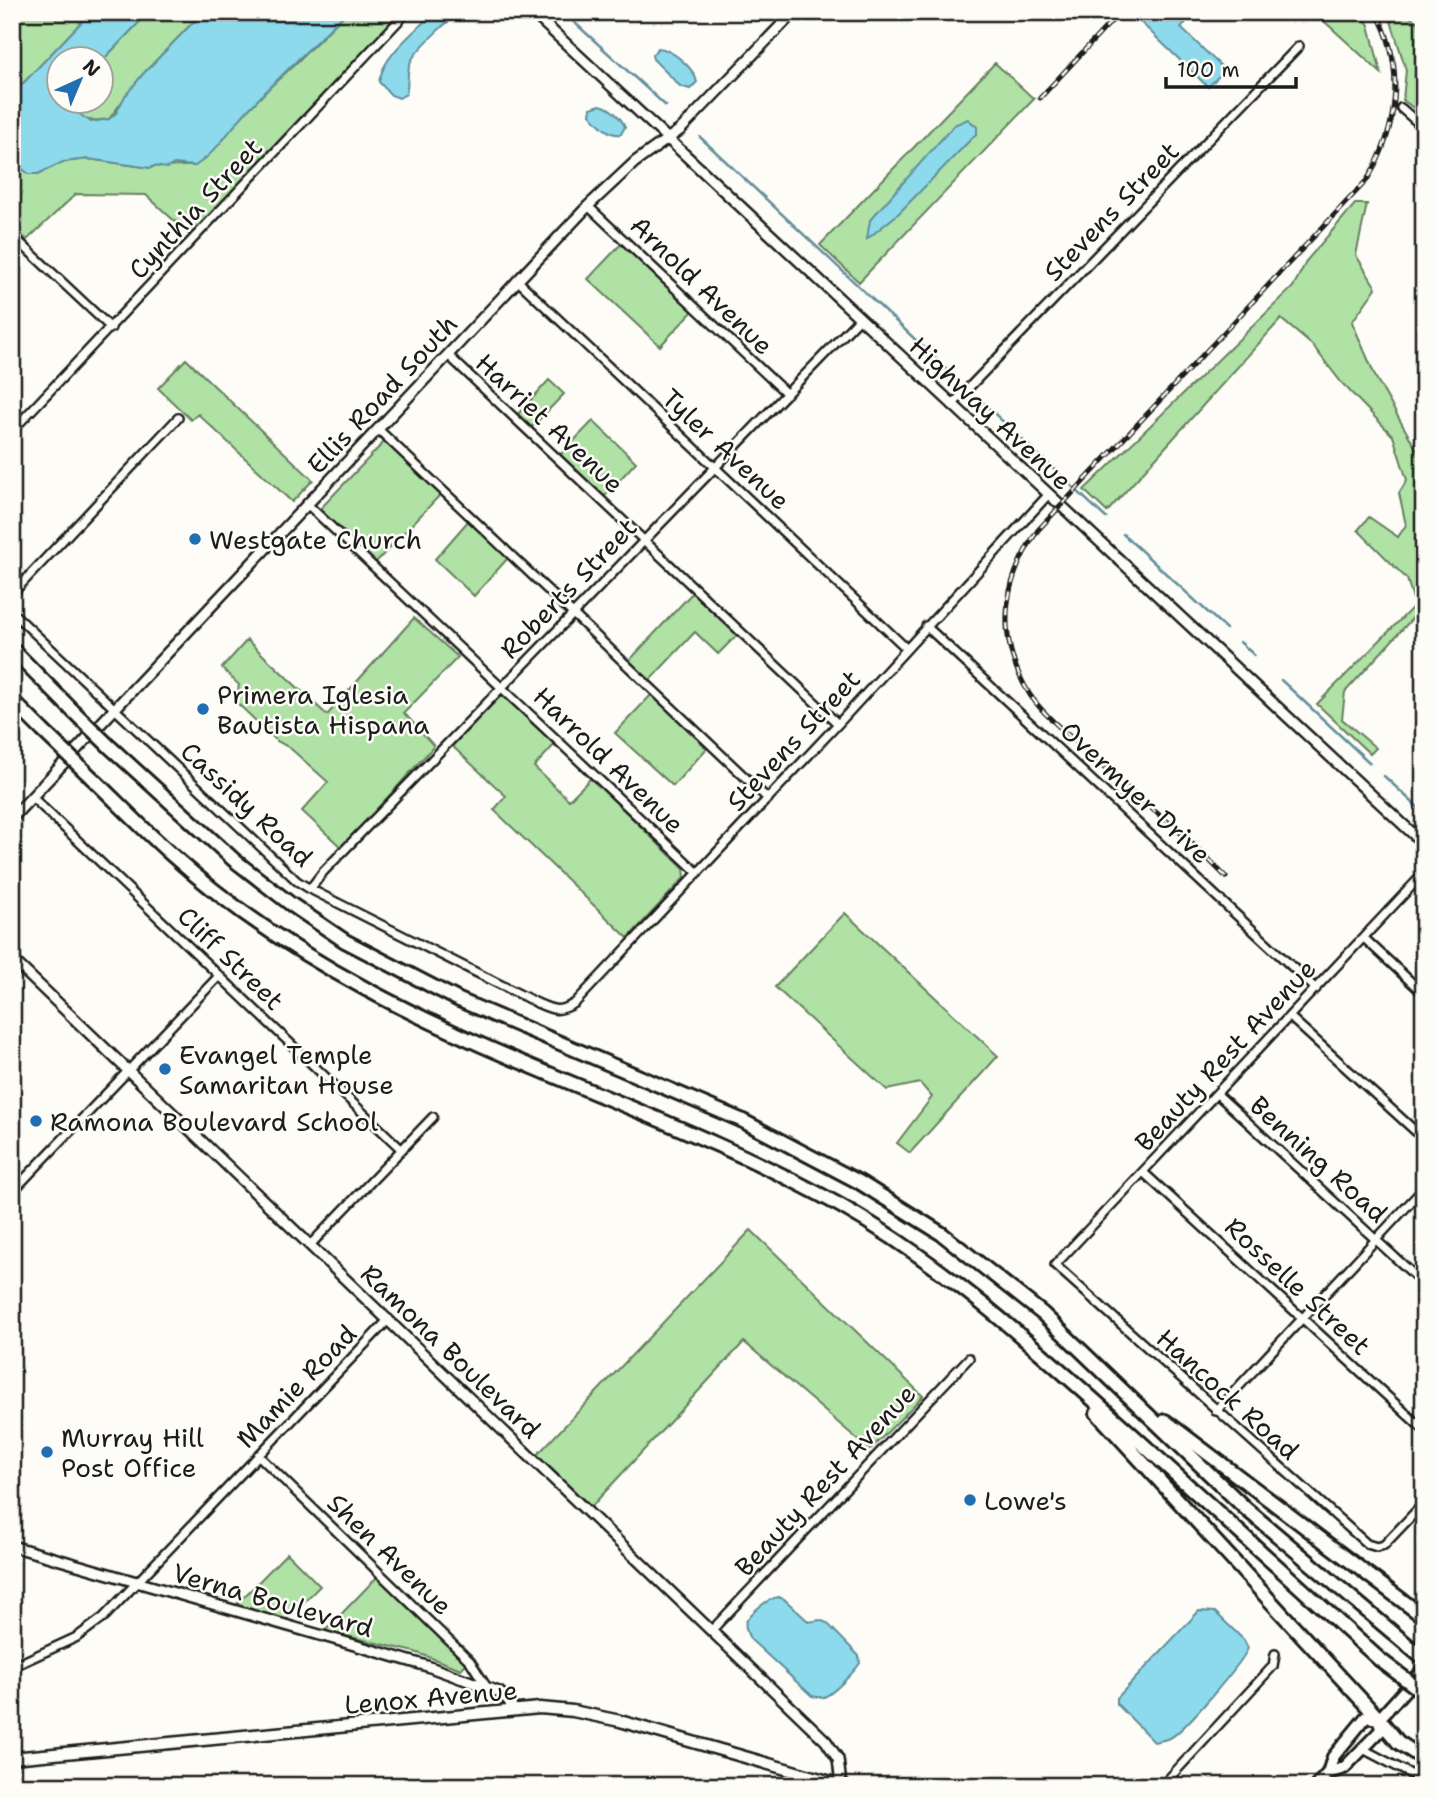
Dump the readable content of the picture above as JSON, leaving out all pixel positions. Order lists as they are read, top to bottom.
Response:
{
  "streets": {
    "main road": ["Lenox Avenue"],
    "street": [
      "Cynthia Street",
      "Stevens Street",
      "Arnold Avenue",
      "Ellis Road South",
      "Highway Avenue",
      "Harriet Avenue",
      "Tyler Avenue",
      "Roberts Street",
      "Harrold Avenue",
      "Overmyer Drive",
      "Cassidy Road",
      "Cliff Street",
      "Beauty Rest Avenue",
      "Benning Road",
      "Rosselle Street",
      "Ramona Boulevard",
      "Mamie Road",
      "Hancock Road",
      "Shen Avenue",
      "Verna Boulevard"
    ]
  },
  "crossings": [
    ["Stevens Street", "Highway Avenue"],
    ["Stevens Street", "Harriet Avenue"],
    ["Stevens Street", "Tyler Avenue"],
    ["Stevens Street", "Harrold Avenue"],
    ["Stevens Street", "Overmyer Drive"],
    ["Stevens Street", "Cassidy Road"],
    ["Arnold Avenue", "Ellis Road South"],
    ["Arnold Avenue", "Roberts Street"],
    ["Ellis Road South", "Highway Avenue"],
    ["Ellis Road South", "Harriet Avenue"],
    ["Ellis Road South", "Tyler Avenue"],
    ["Ellis Road South", "Harrold Avenue"],
    ["Ellis Road South", "Cassidy Road"],
    ["Ellis Road South", "Cliff Street"],
    ["Highway Avenue", "Roberts Street"],
    ["Harriet Avenue", "Roberts Street"],
    ["Tyler Avenue", "Roberts Street"],
    ["Roberts Street", "Harrold Avenue"],
    ["Roberts Street", "Cassidy Road"],
    ["Overmyer Drive", "Beauty Rest Avenue"],
    ["Beauty Rest Avenue", "Benning Road"],
    ["Beauty Rest Avenue", "Rosselle Street"],
    ["Beauty Rest Avenue", "Ramona Boulevard"],
    ["Beauty Rest Avenue", "Hancock Road"],
    ["Ramona Boulevard", "Mamie Road"],
    ["Ramona Boulevard", "Lenox Avenue"],
    ["Mamie Road", "Shen Avenue"],
    ["Mamie Road", "Verna Boulevard"],
    ["Shen Avenue", "Verna Boulevard"],
    ["Verna Boulevard", "Lenox Avenue"]
  ],
  "places": [
    "Westgate Church",
    "Primera Iglesia Bautista Hispana",
    "Evangel Temple Samaritan House",
    "Ramona Boulevard School",
    "Murray Hill Post Office",
    "Lowe's"
  ],
  "scale_bar": "100 m",
  "north": "top right"
}
